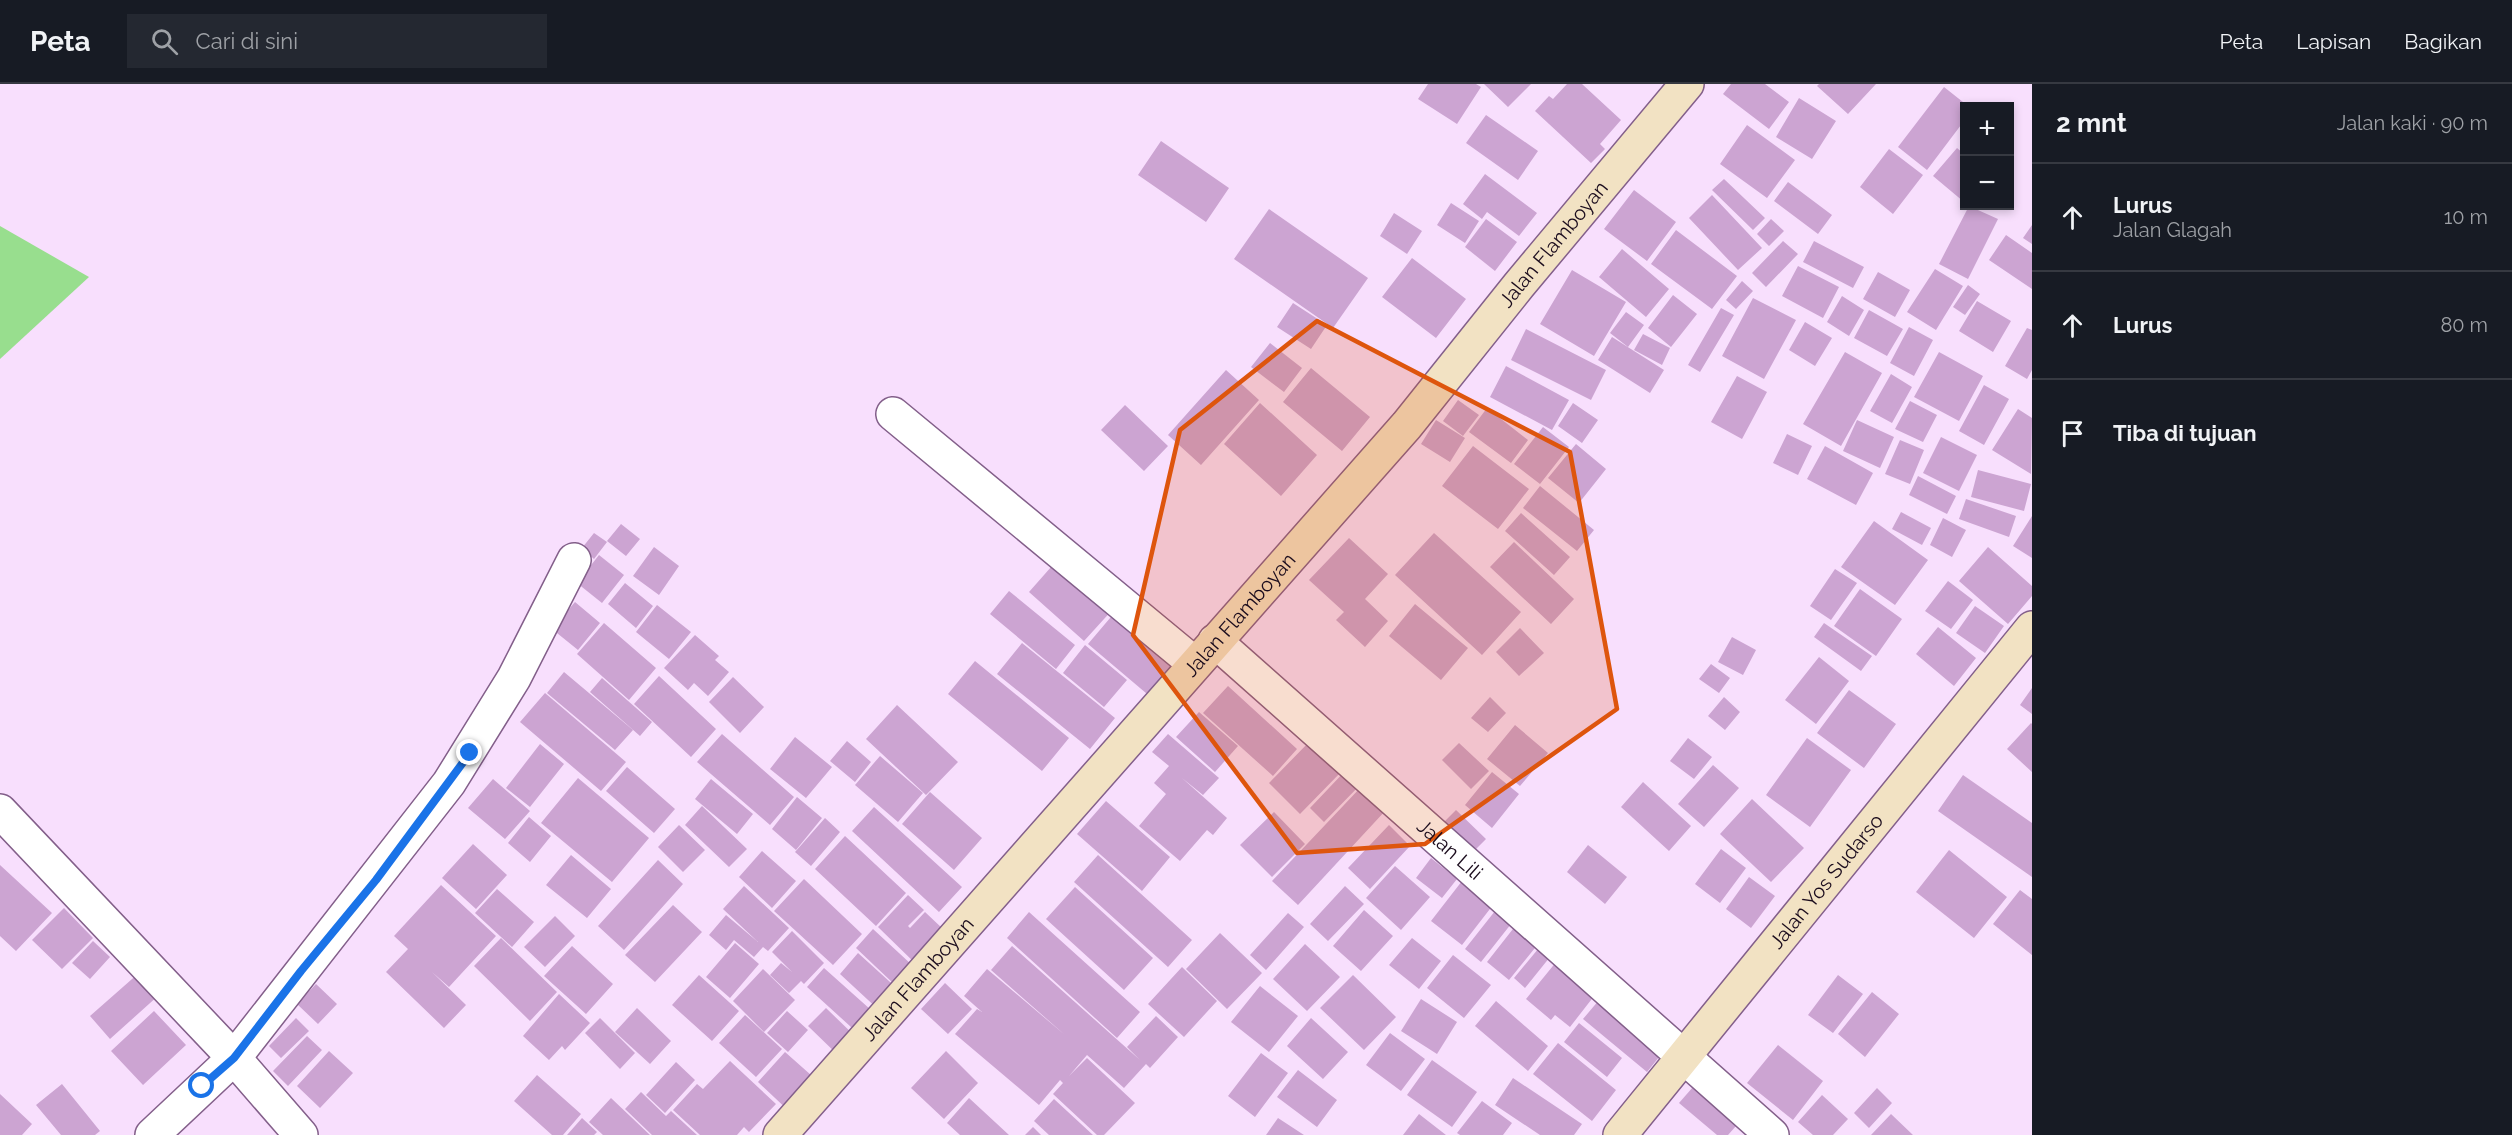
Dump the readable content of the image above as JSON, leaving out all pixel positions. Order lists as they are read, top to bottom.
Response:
{
  "streets": {
    "street": ["Jalan Flamboyan", "Jalan Lili", "Jalan Yos Sudarso"]
  },
  "crossings": [
    ["Jalan Flamboyan", "Jalan Lili"],
    ["Jalan Lili", "Jalan Yos Sudarso"]
  ],
  "page": {
    "header": "Peta",
    "search": "Cari di sini",
    "nav": ["Peta", "Lapisan", "Bagikan"],
    "heading": ["2 mnt", "Jalan kaki · 90 m"],
    "map_buttons": ["+", "−"],
    "list": [
      ["Lurus", "Jalan Glagah", "10 m"],
      ["Lurus", "80 m"],
      "Tiba di tujuan"
    ]
  }
}
